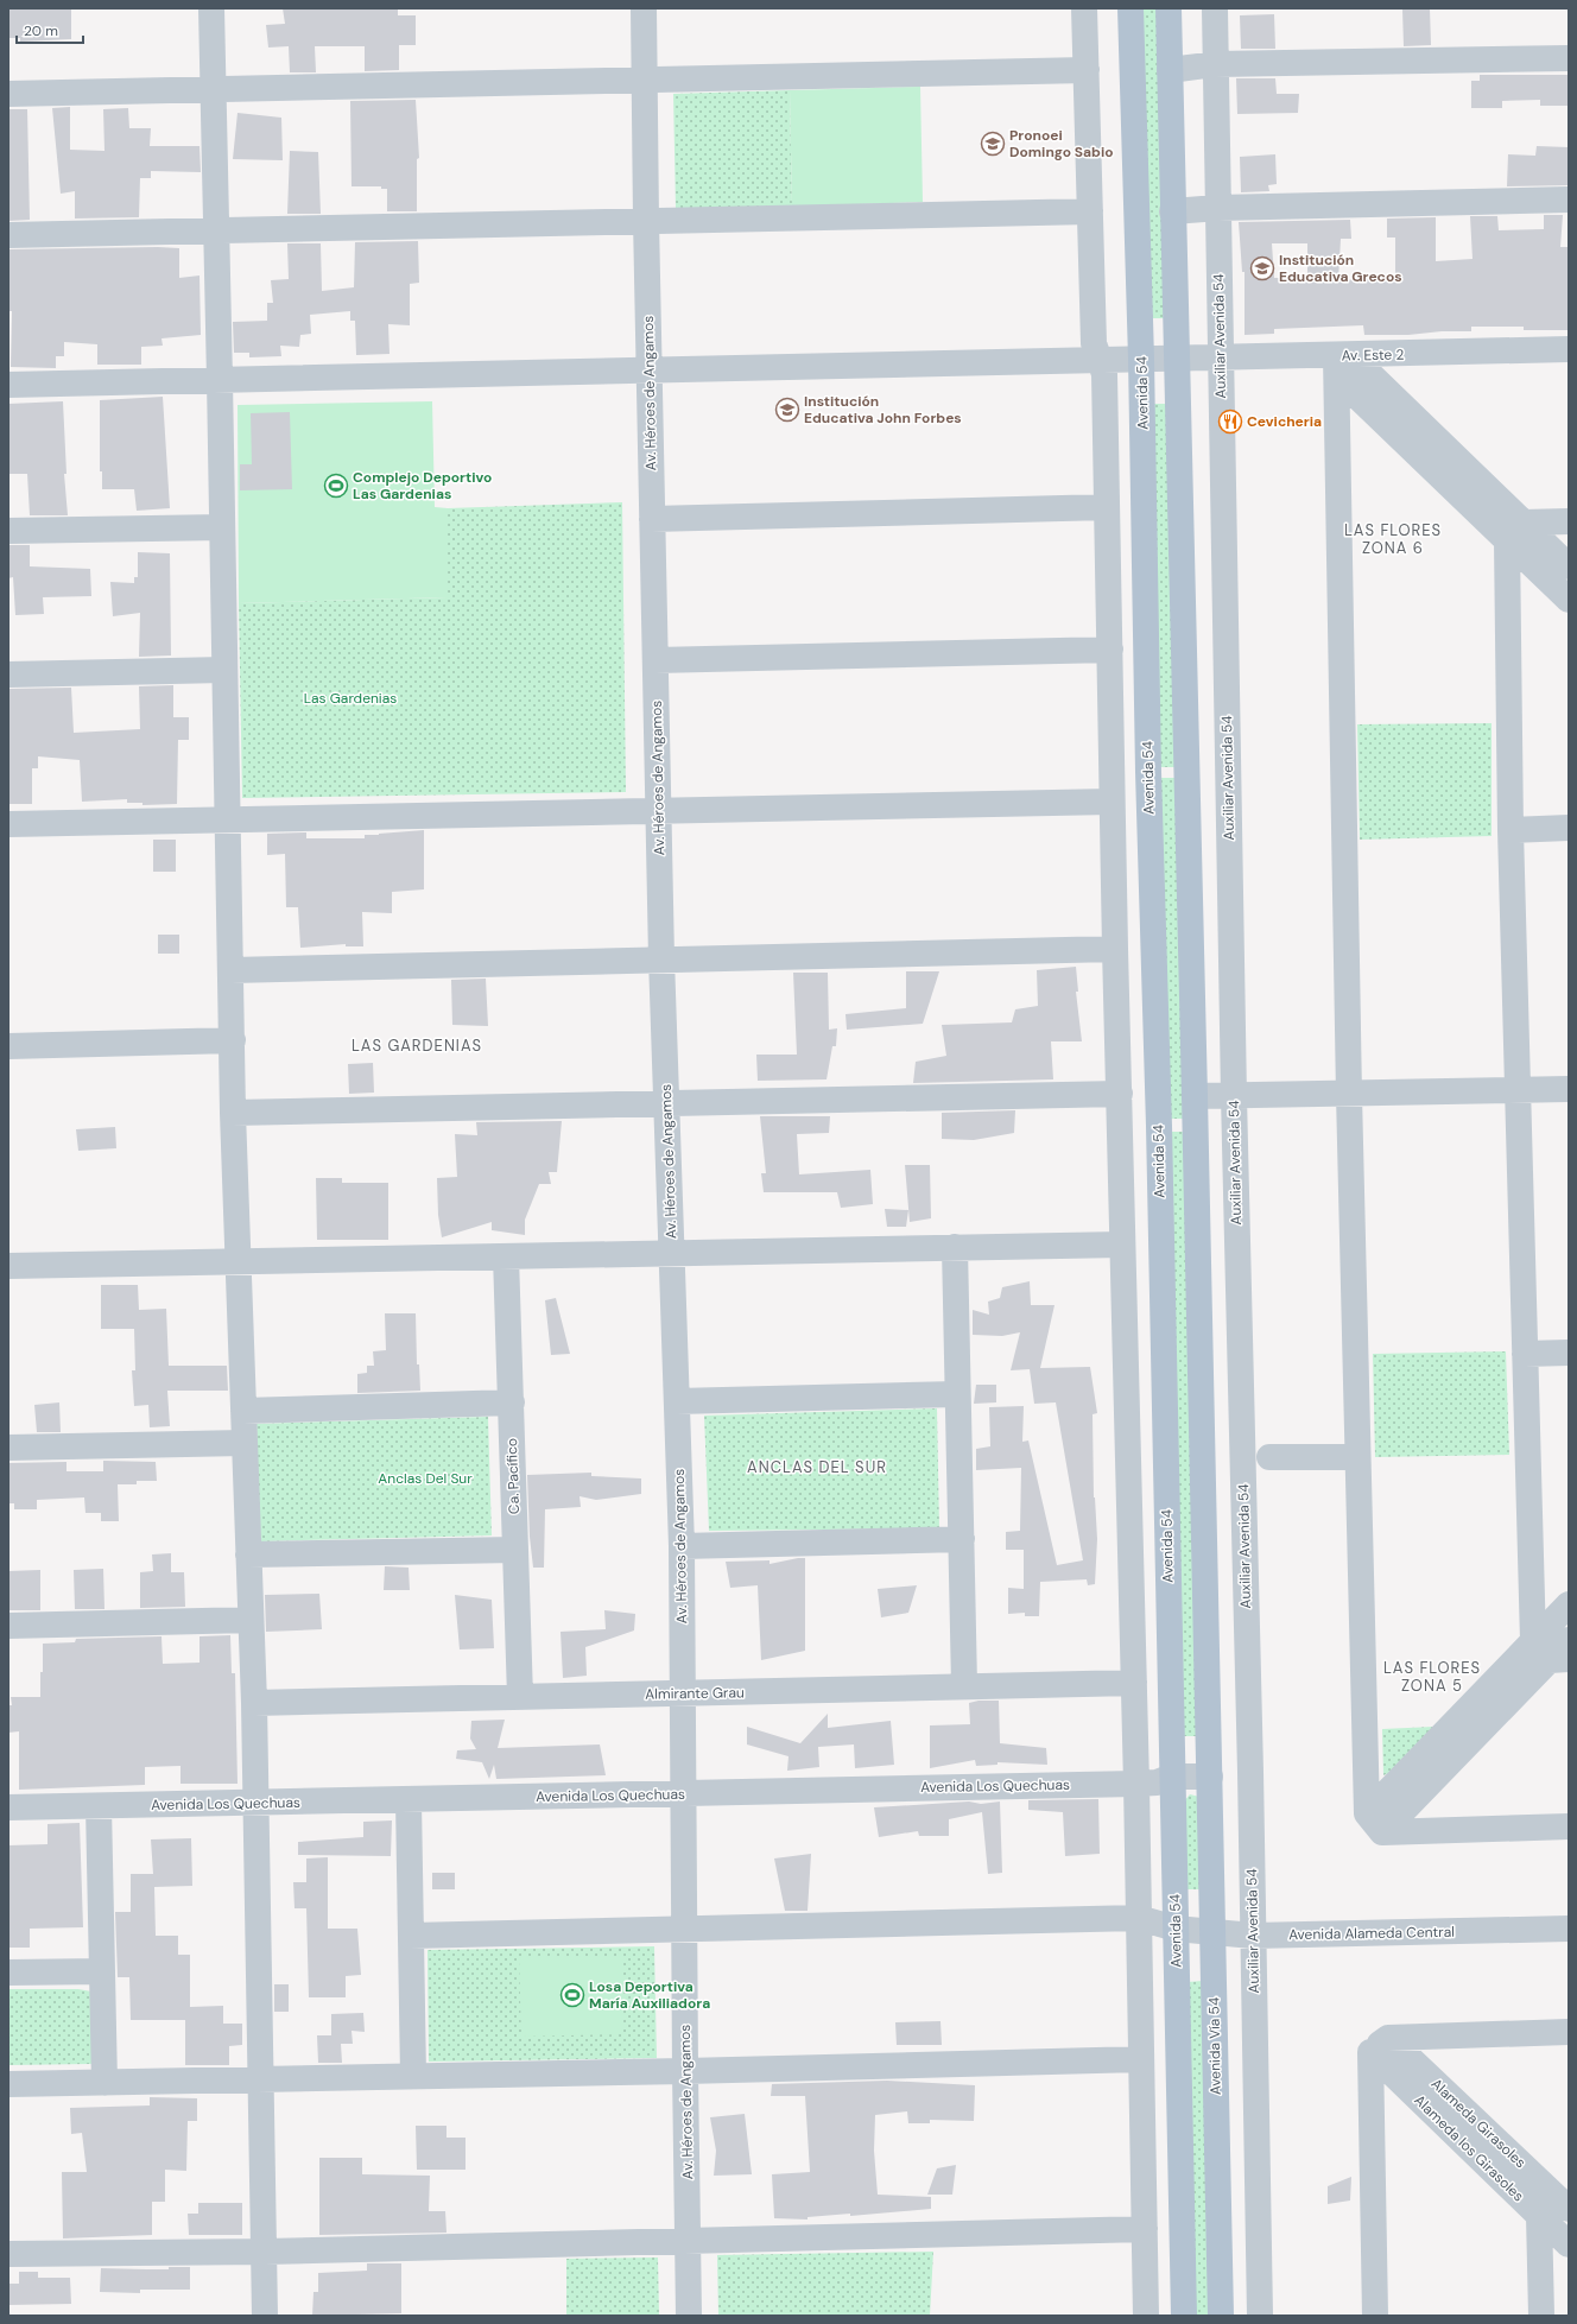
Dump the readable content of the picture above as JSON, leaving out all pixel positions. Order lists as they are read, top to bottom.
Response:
{
  "streets": {
    "main road": ["Avenida 54", "Avenida Vía 54"],
    "street": [
      "Auxiliar Avenida 54",
      "Av. Este 2",
      "Av. Héroes de Angamos",
      "Ca. Pacífico",
      "Almirante Grau",
      "Avenida Los Quechuas",
      "Avenida Alameda Central",
      "Alameda los Girasoles"
    ]
  },
  "crossings": [
    ["Auxiliar Avenida 54", "Av. Este 2"],
    ["Auxiliar Avenida 54", "Avenida Alameda Central"],
    ["Av. Este 2", "Av. Héroes de Angamos"],
    ["Av. Este 2", "Avenida 54"],
    ["Av. Héroes de Angamos", "Almirante Grau"],
    ["Av. Héroes de Angamos", "Avenida Los Quechuas"],
    ["Av. Héroes de Angamos", "Avenida Alameda Central"],
    ["Avenida 54", "Avenida Los Quechuas"],
    ["Avenida 54", "Avenida Alameda Central"],
    ["Ca. Pacífico", "Almirante Grau"],
    ["Avenida Los Quechuas", "Avenida Vía 54"],
    ["Avenida Alameda Central", "Avenida Vía 54"]
  ],
  "districts": [
    "LAS FLORES ZONA 6",
    "LAS GARDENIAS",
    "ANCLAS DEL SUR",
    "LAS FLORES ZONA 5"
  ],
  "parks": ["Las Gardenias", "Anclas Del Sur"],
  "places": {
    "school or university": ["Pronoei Domingo Sabio", "Institución Educativa Grecos", "Institución Educativa John Forbes"],
    "restaurant": ["Cevicheria"],
    "sports": ["Complejo Deportivo Las Gardenias", "Losa Deportiva María Auxiliadora"]
  },
  "scale_bar": "20 m"
}
